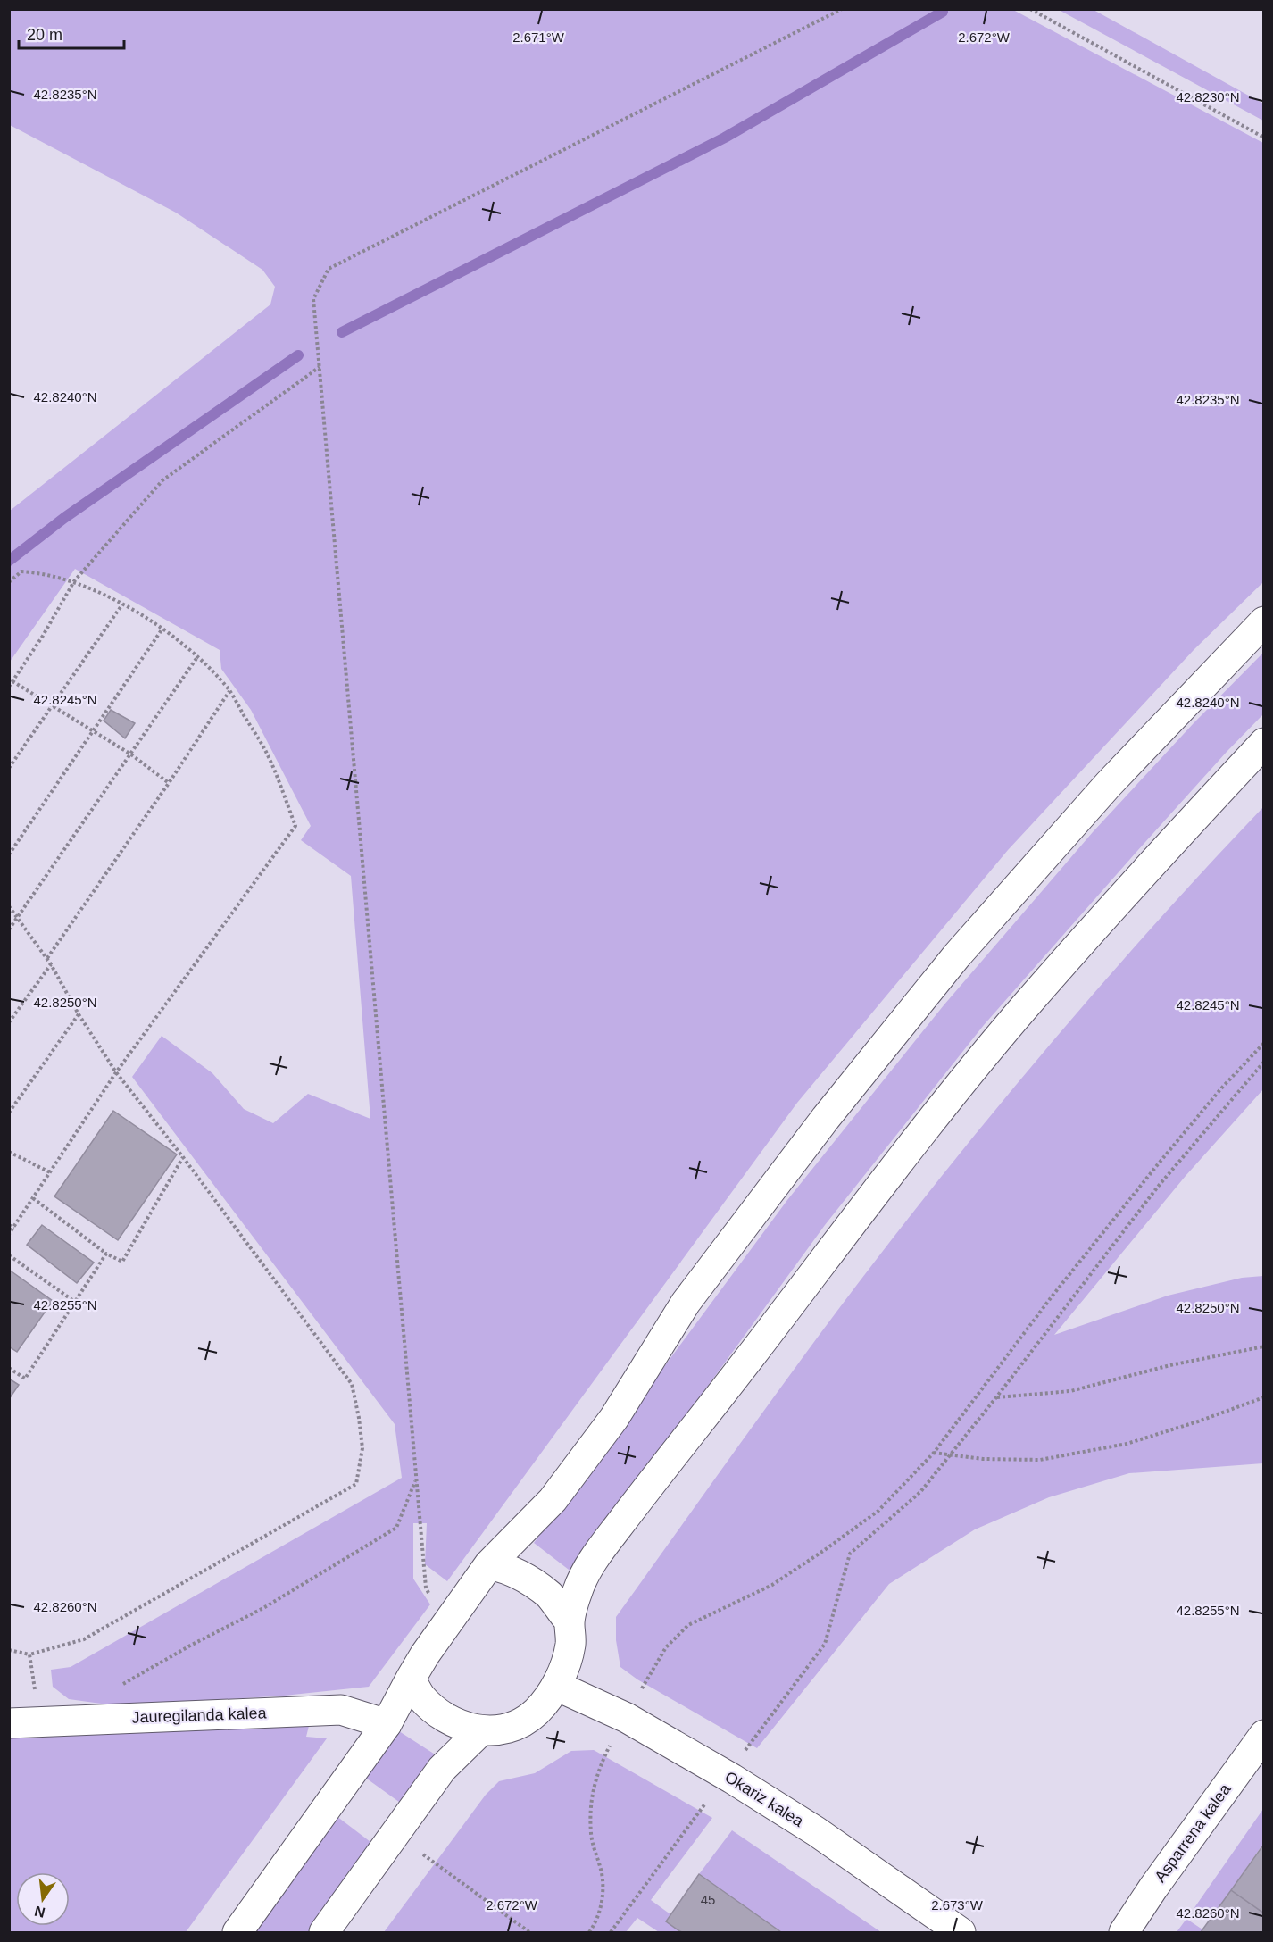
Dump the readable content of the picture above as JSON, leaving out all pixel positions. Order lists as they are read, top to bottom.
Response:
{
  "streets": {
    "main road": ["Jauregilanda kalea", "Okariz kalea", "Asparrena kalea"]
  },
  "house_numbers": ["45"],
  "scale_bar": "20 m",
  "north": "bottom",
  "coordinates": [
    "2.671°W",
    "2.672°W",
    "42.8235°N",
    "42.8230°N",
    "42.8240°N",
    "42.8245°N",
    "42.8250°N",
    "42.8255°N",
    "42.8260°N",
    "2.673°W"
  ]
}
